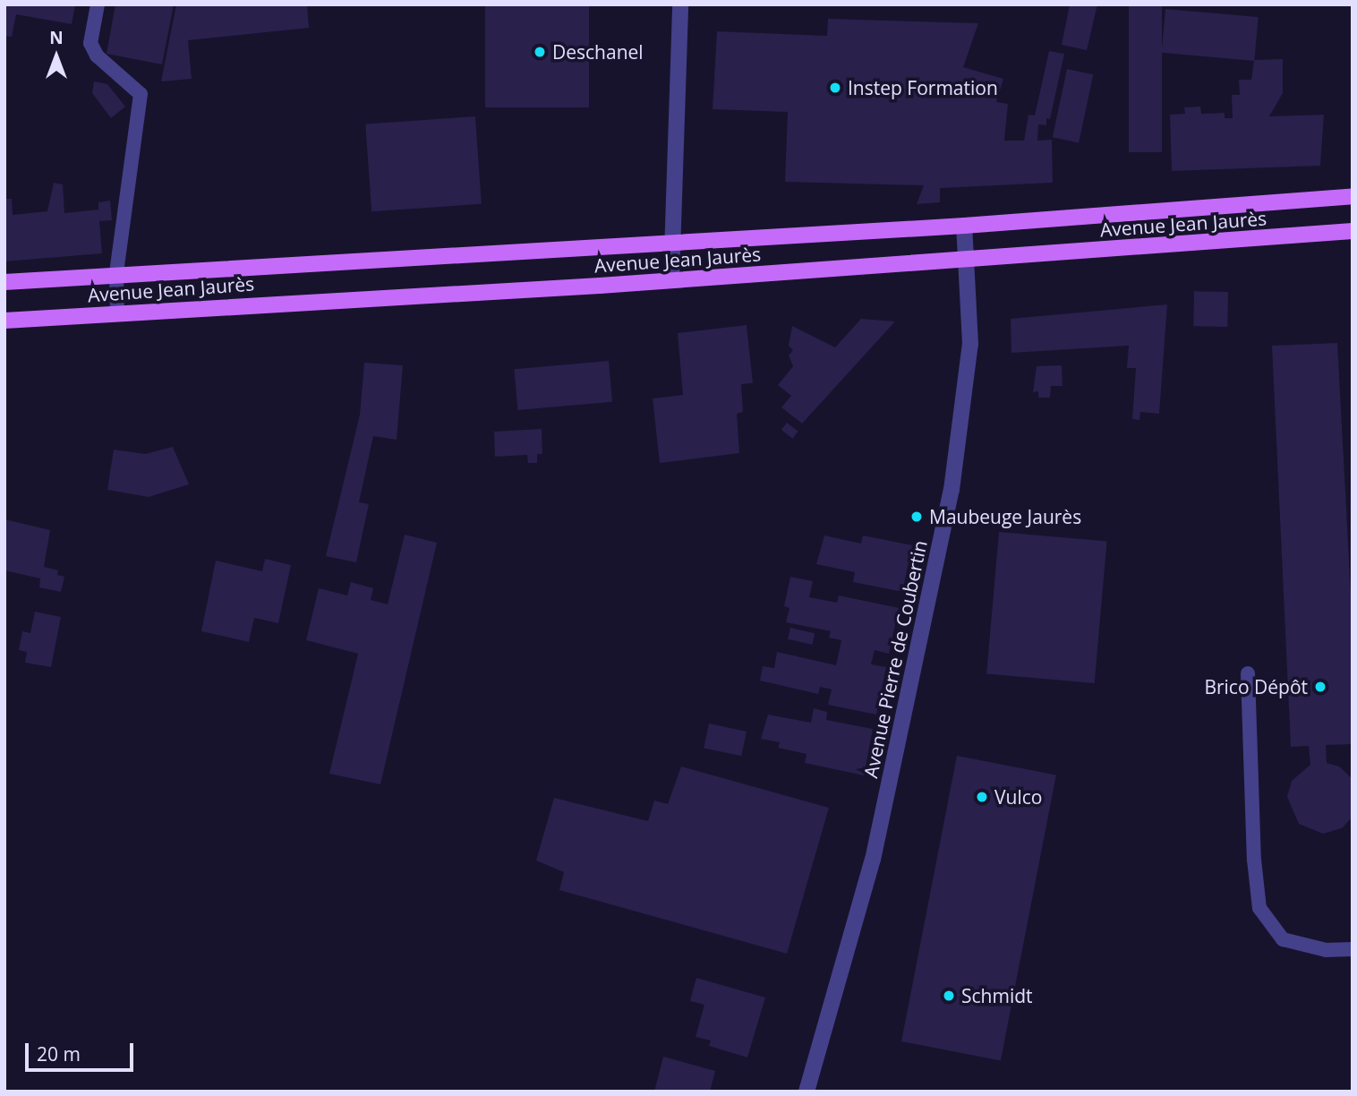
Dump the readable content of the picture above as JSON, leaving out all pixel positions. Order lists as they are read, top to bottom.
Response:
{
  "streets": {
    "main road": ["Avenue Jean Jaurès"],
    "street": ["Avenue Pierre de Coubertin"]
  },
  "crossings": [
    ["Avenue Jean Jaurès", "Avenue Pierre de Coubertin"]
  ],
  "places": [
    "Deschanel",
    "Instep Formation",
    "Maubeuge Jaurès",
    "Brico Dépôt",
    "Vulco",
    "Schmidt"
  ],
  "scale_bar": "20 m",
  "north": "top"
}
